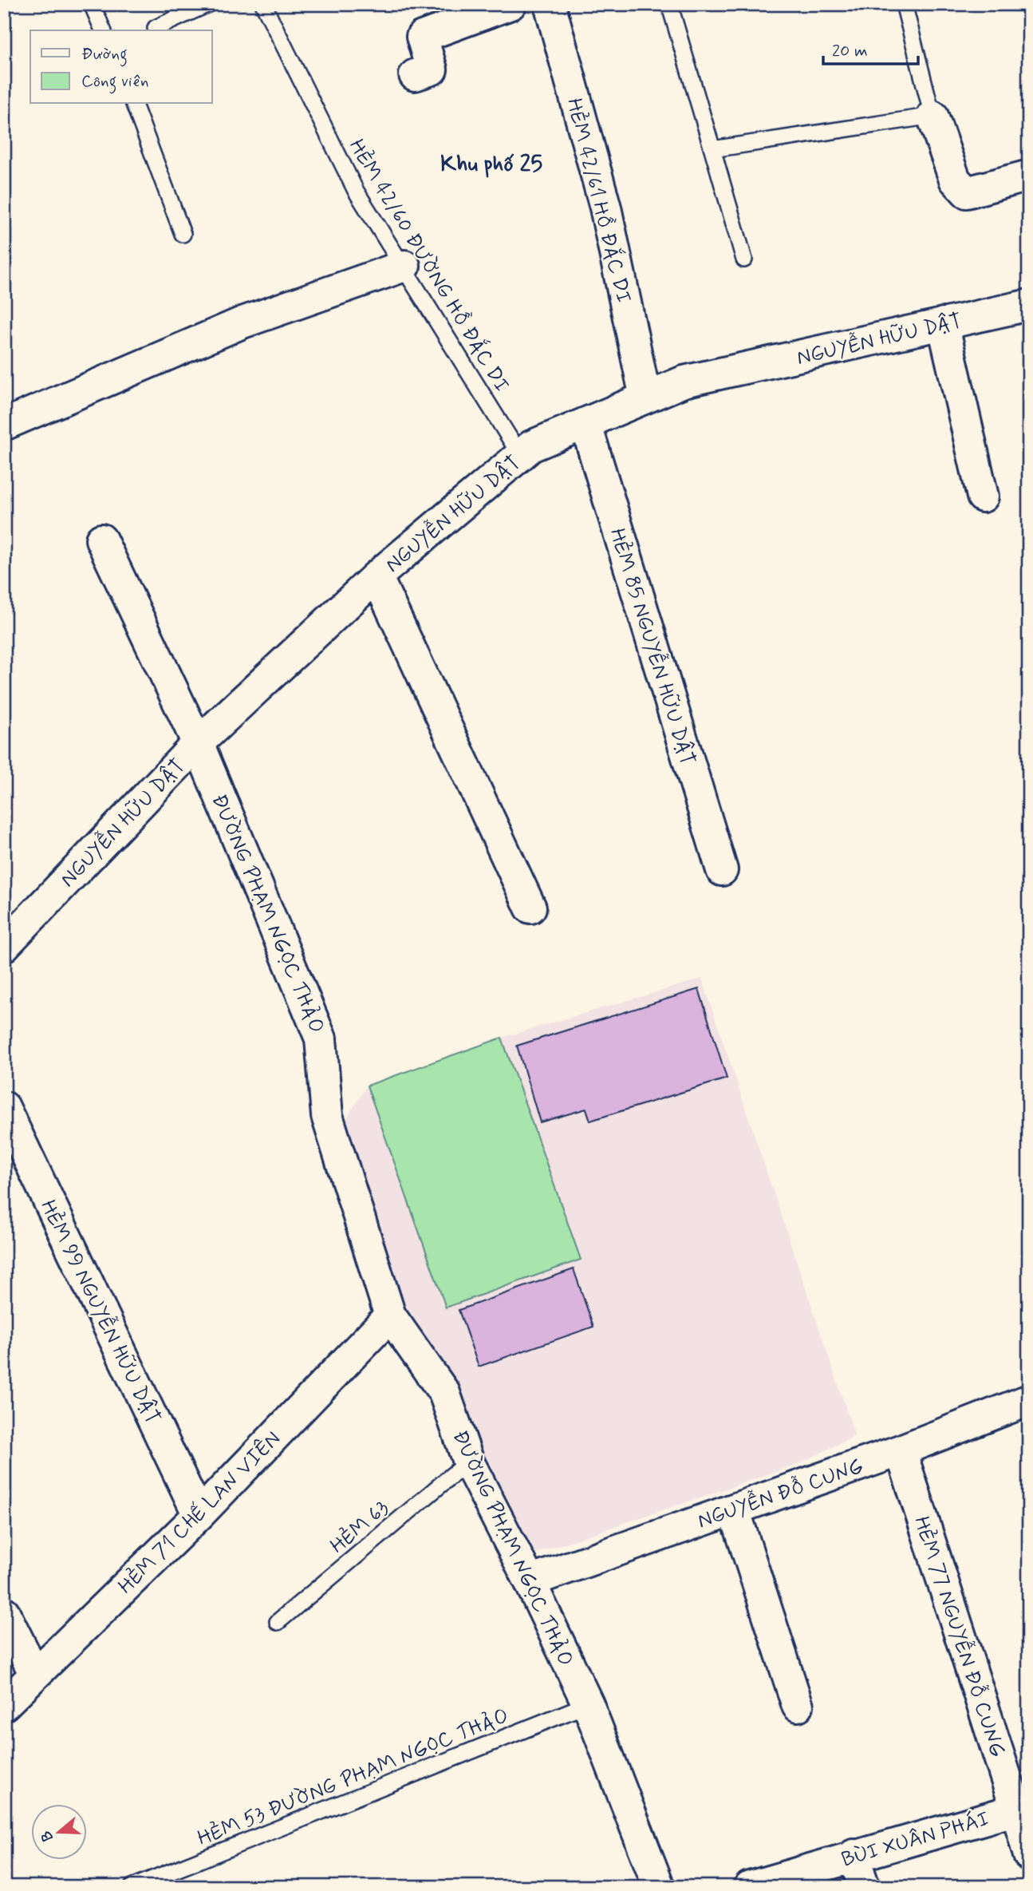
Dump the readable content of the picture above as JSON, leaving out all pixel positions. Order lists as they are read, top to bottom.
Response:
{
  "streets": {
    "street": [
      "HẺM 42/61 HỒ ĐẮC DI",
      "NGUYỄN HỮU DẬT",
      "HẺM 85 NGUYỄN HỮU DẬT",
      "ĐƯỜNG PHẠM NGỌC THẢO",
      "HẺM 99 NGUYỄN HỮU DẬT",
      "NGUYỄN ĐỖ CUNG",
      "HẺM 71 CHẾ LAN VIÊN",
      "HẺM 77 NGUYỄN ĐỖ CUNG",
      "BÙI XUÂN PHÁI"
    ],
    "lane": ["HẺM 42/60 ĐƯỜNG HỒ ĐẮC DI", "HẺM 63", "HẺM 53 ĐƯỜNG PHẠM NGỌC THẢO"]
  },
  "crossings": [
    ["HẺM 42/61 HỒ ĐẮC DI", "NGUYỄN HỮU DẬT"],
    ["HẺM 42/60 ĐƯỜNG HỒ ĐẮC DI", "NGUYỄN HỮU DẬT"],
    ["NGUYỄN HỮU DẬT", "HẺM 85 NGUYỄN HỮU DẬT"],
    ["NGUYỄN HỮU DẬT", "ĐƯỜNG PHẠM NGỌC THẢO"],
    ["ĐƯỜNG PHẠM NGỌC THẢO", "NGUYỄN ĐỖ CUNG"],
    ["ĐƯỜNG PHẠM NGỌC THẢO", "HẺM 71 CHẾ LAN VIÊN"],
    ["ĐƯỜNG PHẠM NGỌC THẢO", "HẺM 63"],
    ["ĐƯỜNG PHẠM NGỌC THẢO", "HẺM 53 ĐƯỜNG PHẠM NGỌC THẢO"],
    ["HẺM 99 NGUYỄN HỮU DẬT", "HẺM 71 CHẾ LAN VIÊN"],
    ["NGUYỄN ĐỖ CUNG", "HẺM 77 NGUYỄN ĐỖ CUNG"],
    ["HẺM 77 NGUYỄN ĐỖ CUNG", "BÙI XUÂN PHÁI"]
  ],
  "districts": ["Khu phố 25"],
  "legend": ["Đường", "Công viên"],
  "scale_bar": "20 m",
  "north": "left"
}
